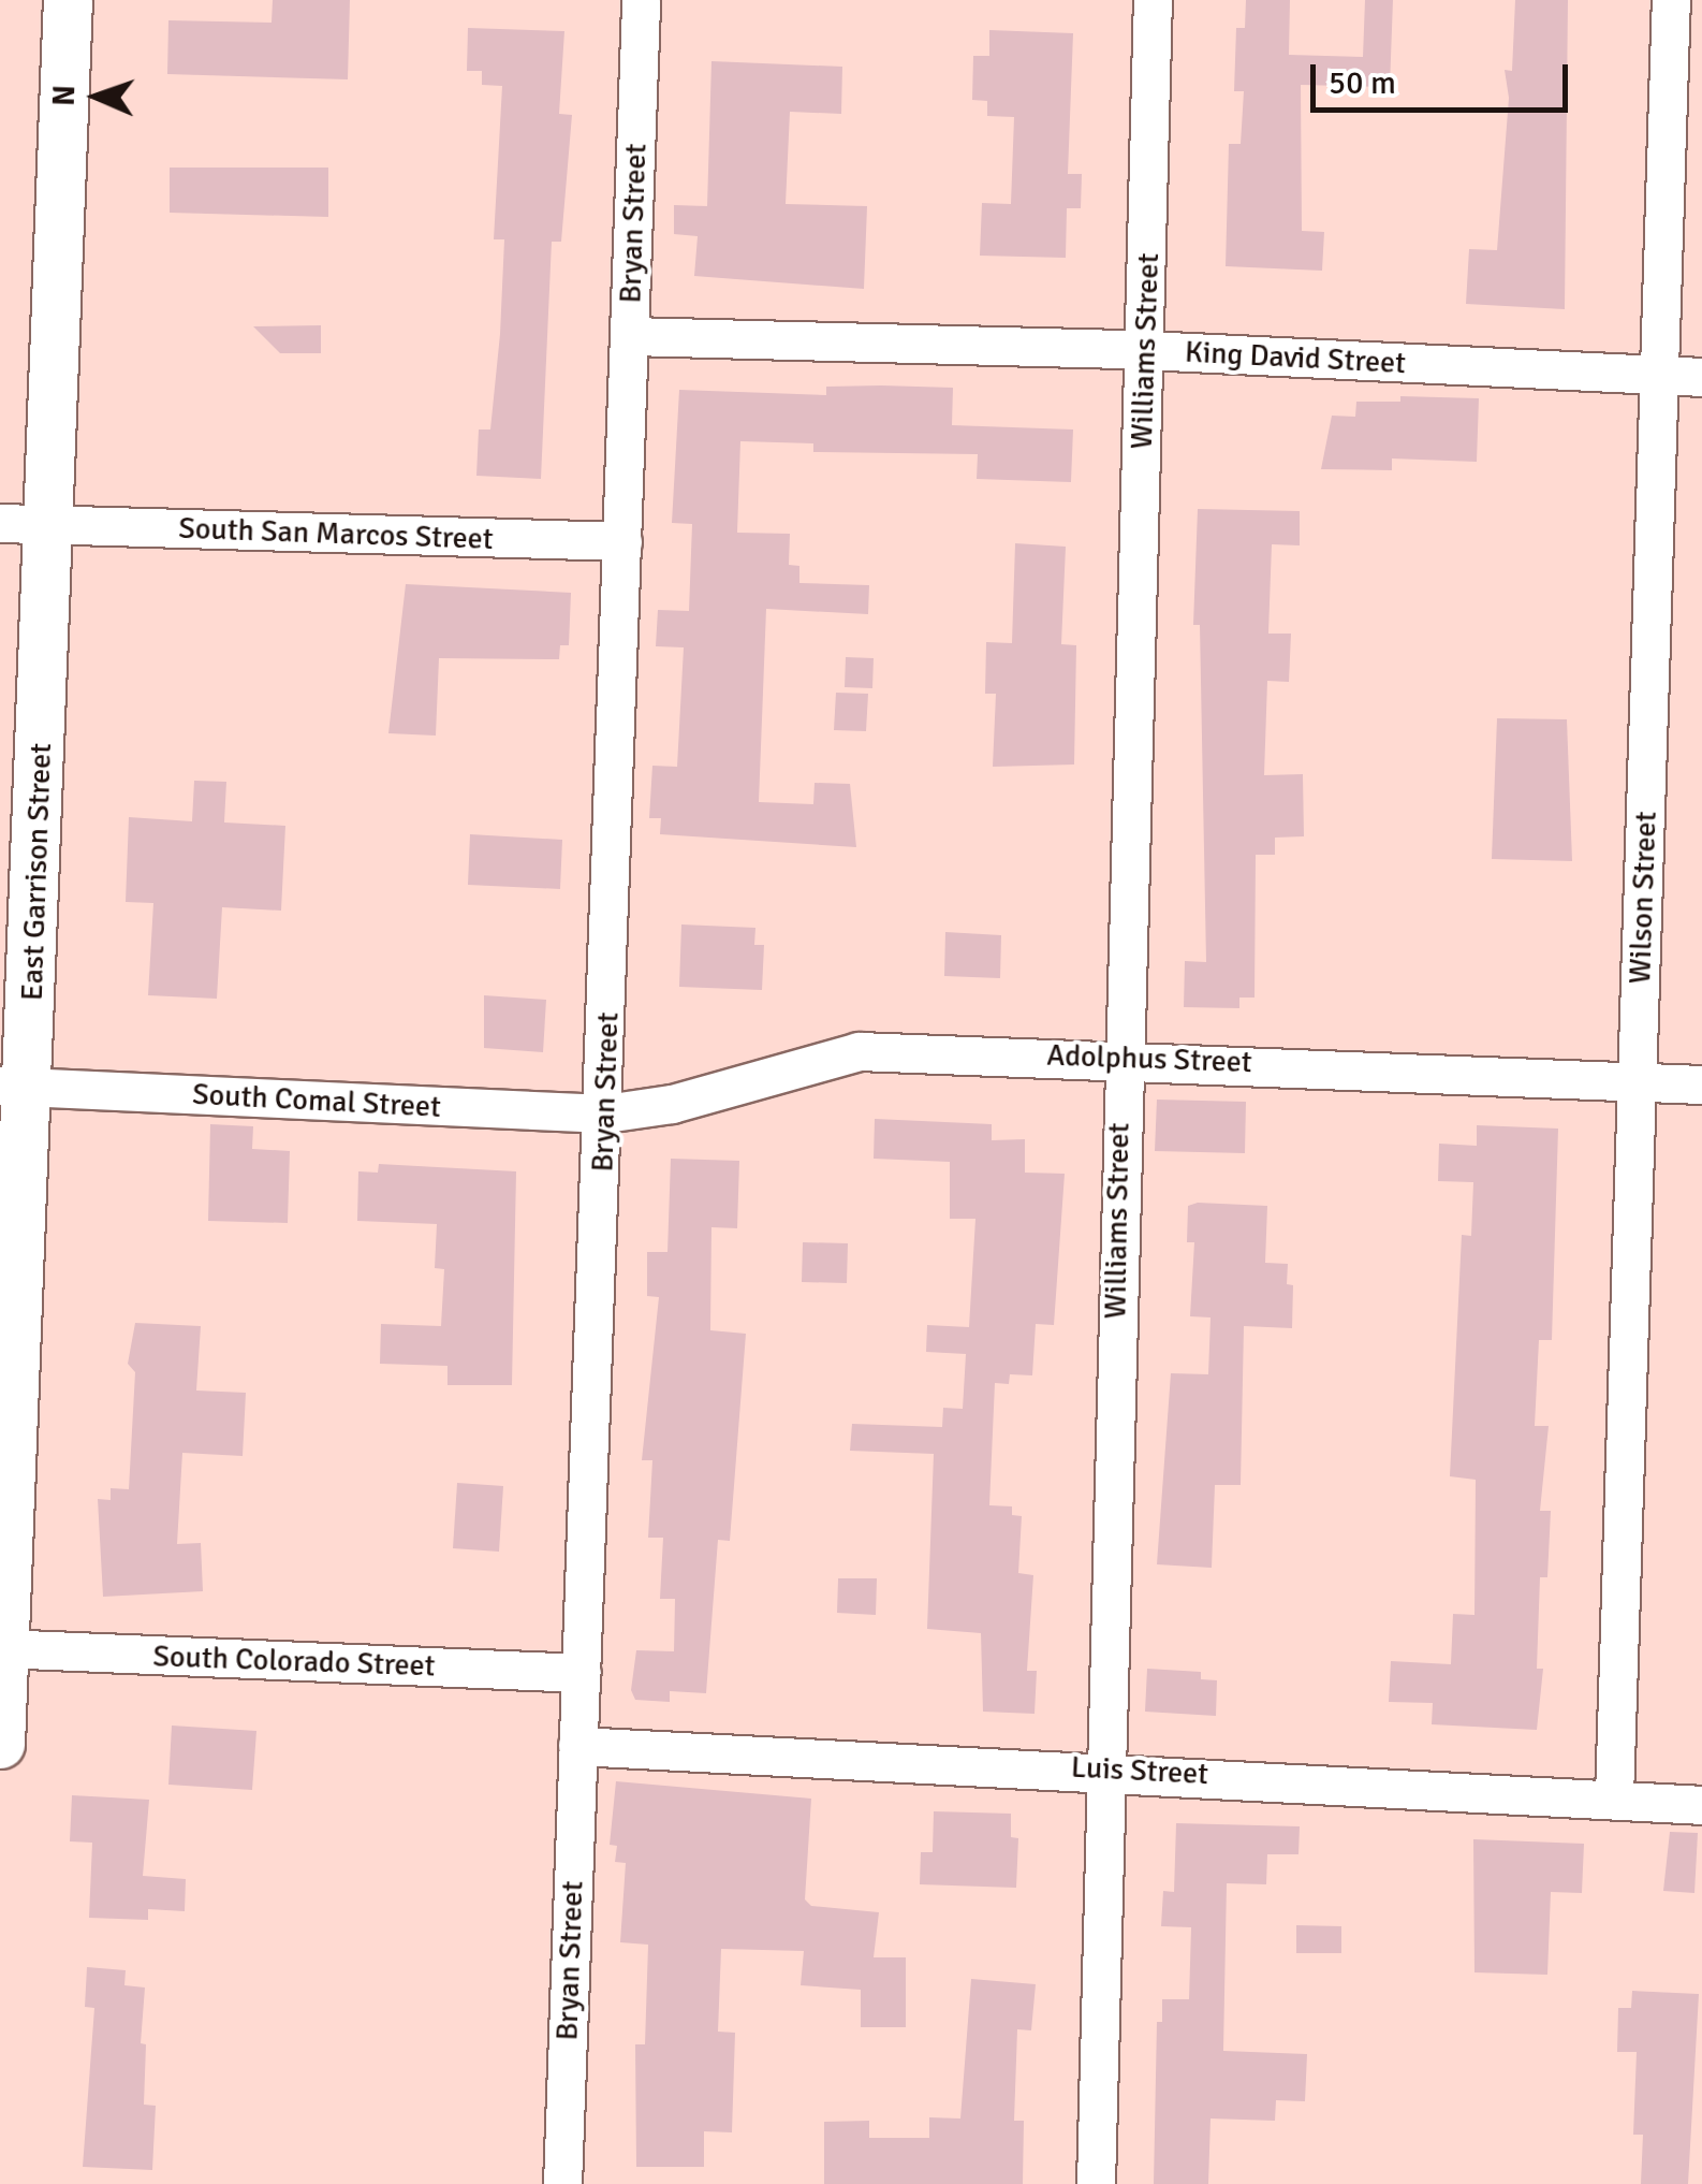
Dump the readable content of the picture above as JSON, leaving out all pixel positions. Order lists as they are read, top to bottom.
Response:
{
  "streets": {
    "main road": ["East Garrison Street"],
    "street": [
      "Bryan Street",
      "Williams Street",
      "King David Street",
      "South San Marcos Street",
      "Wilson Street",
      "Adolphus Street",
      "South Comal Street",
      "South Colorado Street",
      "Luis Street"
    ]
  },
  "crossings": [
    ["Bryan Street", "King David Street"],
    ["Bryan Street", "South San Marcos Street"],
    ["Bryan Street", "Adolphus Street"],
    ["Bryan Street", "South Comal Street"],
    ["Bryan Street", "South Colorado Street"],
    ["Bryan Street", "Luis Street"],
    ["Williams Street", "King David Street"],
    ["Williams Street", "Adolphus Street"],
    ["Williams Street", "Luis Street"],
    ["King David Street", "Wilson Street"],
    ["South San Marcos Street", "East Garrison Street"],
    ["East Garrison Street", "South Comal Street"],
    ["East Garrison Street", "South Colorado Street"],
    ["Wilson Street", "Adolphus Street"],
    ["Wilson Street", "Luis Street"],
    ["Adolphus Street", "South Comal Street"]
  ],
  "scale_bar": "50 m",
  "north": "left"
}
